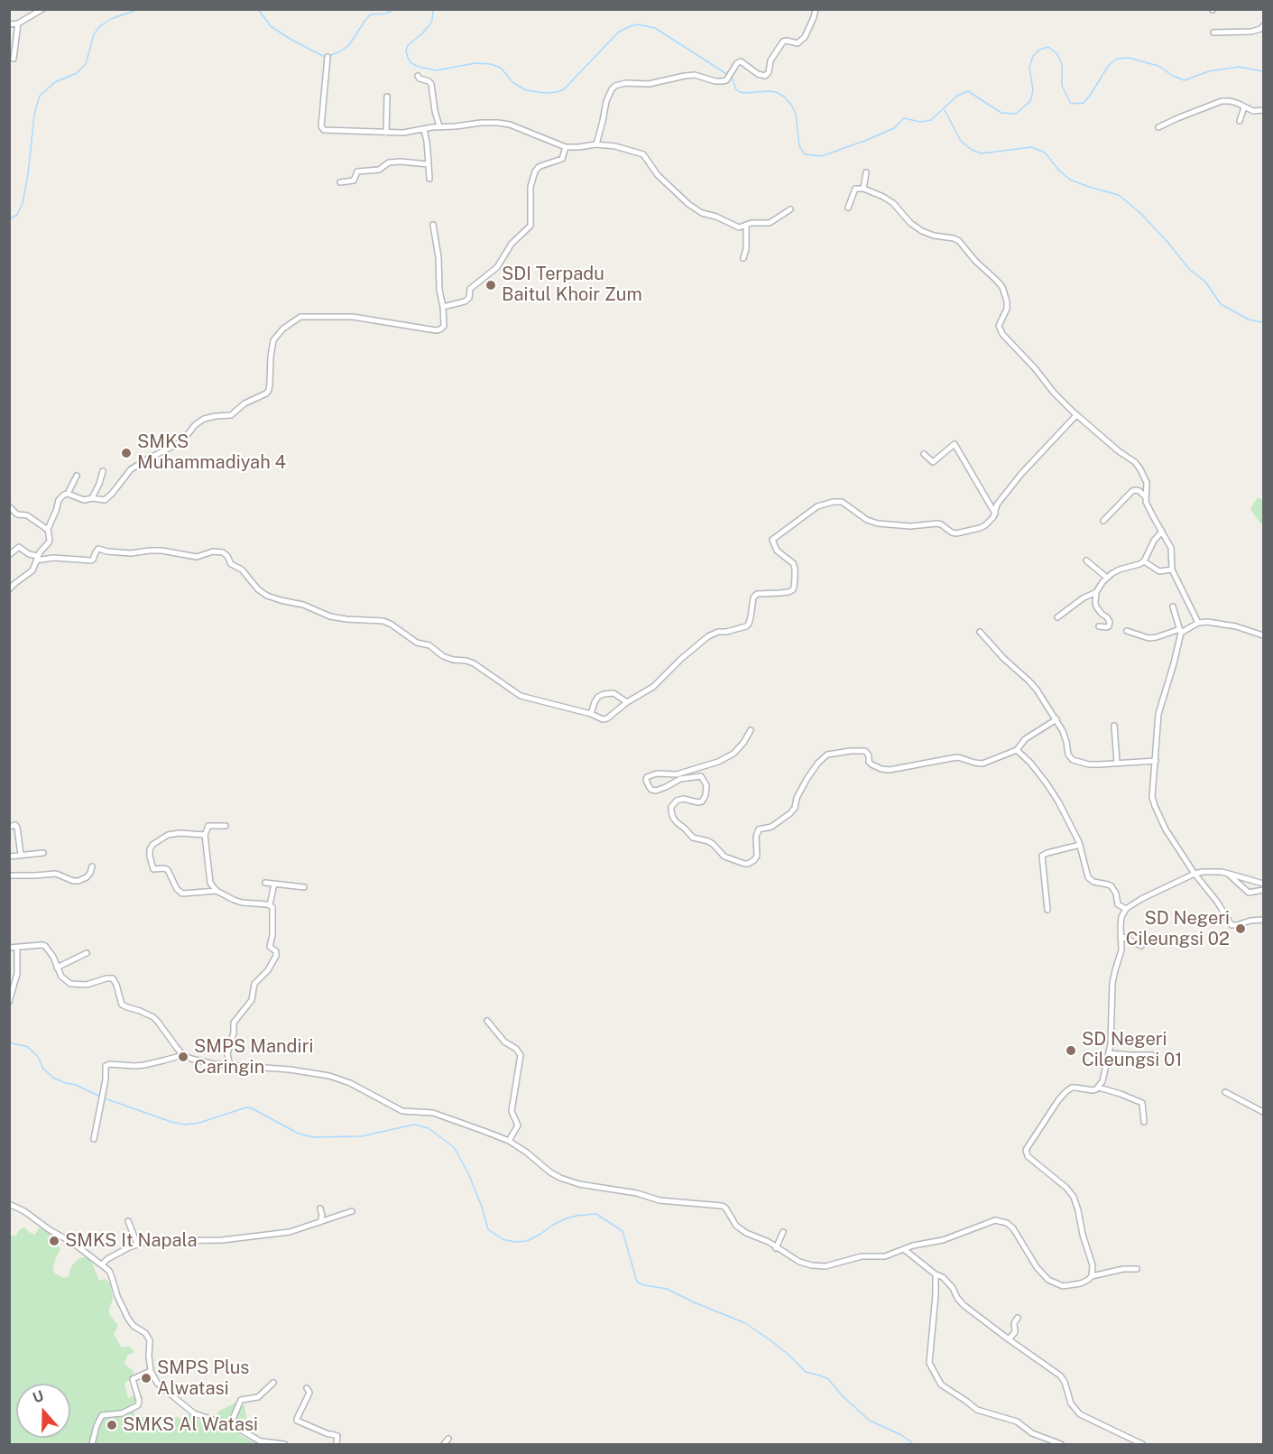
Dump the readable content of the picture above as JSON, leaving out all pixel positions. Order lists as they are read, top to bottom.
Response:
{
  "places": [
    "SDI Terpadu Baitul Khoir Zum",
    "SMKS Muhammadiyah 4",
    "SD Negeri Cileungsi 02",
    "SD Negeri Cileungsi 01",
    "SMPS Mandiri Caringin",
    "SMKS It Napala",
    "SMPS Plus Alwatasi",
    "SMKS Al Watasi"
  ],
  "north": "top"
}
